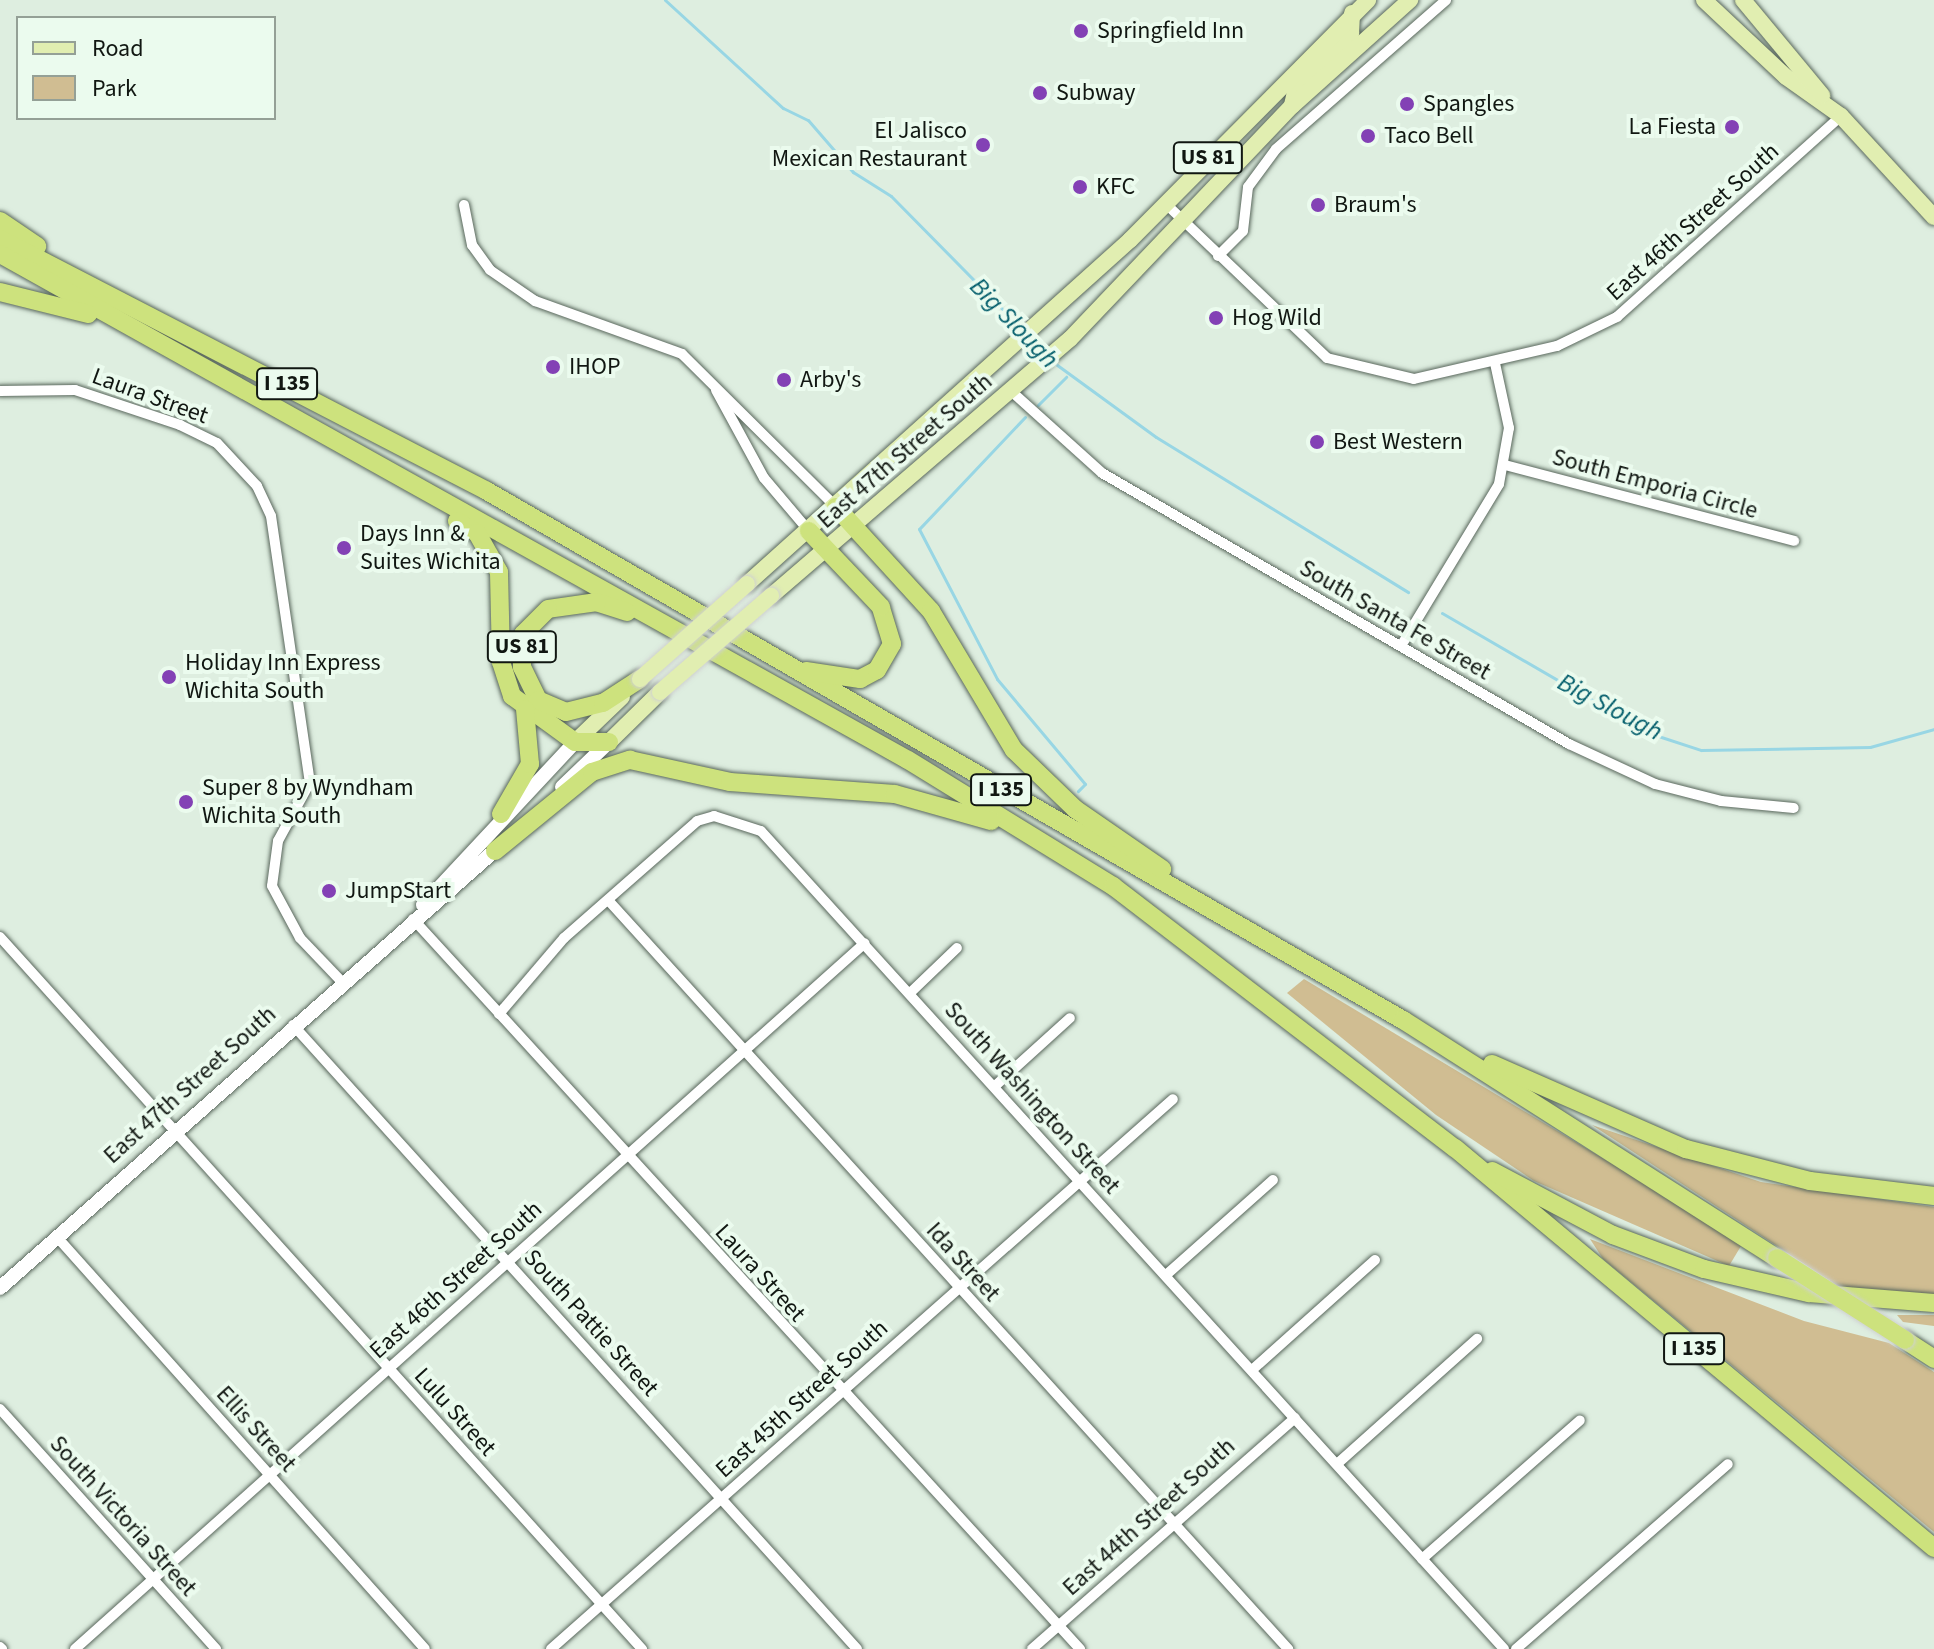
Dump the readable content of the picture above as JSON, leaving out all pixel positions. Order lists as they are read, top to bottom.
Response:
{
  "streets": {
    "highway": ["US 81", "I 135"],
    "main road": ["East 47th Street South"],
    "street": [
      "East 46th Street South",
      "Laura Street",
      "South Emporia Circle",
      "South Santa Fe Street",
      "South Washington Street",
      "Ida Street",
      "South Pattie Street",
      "East 45th Street South",
      "Lulu Street",
      "Ellis Street",
      "South Victoria Street",
      "East 44th Street South"
    ]
  },
  "crossings": [
    ["US 81", "I 135"],
    ["US 81", "East 47th Street South"],
    ["East 46th Street South", "Laura Street"],
    ["East 46th Street South", "East 47th Street South"],
    ["East 46th Street South", "South Washington Street"],
    ["East 46th Street South", "Ida Street"],
    ["East 46th Street South", "South Pattie Street"],
    ["East 46th Street South", "Lulu Street"],
    ["East 46th Street South", "Ellis Street"],
    ["East 46th Street South", "South Victoria Street"],
    ["Laura Street", "East 47th Street South"],
    ["Laura Street", "South Washington Street"],
    ["Laura Street", "East 45th Street South"],
    ["Laura Street", "East 44th Street South"],
    ["East 47th Street South", "South Santa Fe Street"],
    ["East 47th Street South", "South Pattie Street"],
    ["East 47th Street South", "Lulu Street"],
    ["East 47th Street South", "Ellis Street"],
    ["South Washington Street", "Ida Street"],
    ["South Washington Street", "East 45th Street South"],
    ["South Washington Street", "East 44th Street South"],
    ["Ida Street", "East 45th Street South"],
    ["Ida Street", "East 44th Street South"],
    ["South Pattie Street", "East 45th Street South"],
    ["East 45th Street South", "Lulu Street"]
  ],
  "water": ["Big Slough"],
  "places": [
    "Springfield Inn",
    "Subway",
    "Spangles",
    "La Fiesta",
    "Taco Bell",
    "El Jalisco Mexican Restaurant",
    "KFC",
    "Braum's",
    "Hog Wild",
    "IHOP",
    "Arby's",
    "Best Western",
    "Days Inn & Suites Wichita",
    "Holiday Inn Express Wichita South",
    "Super 8 by Wyndham Wichita South",
    "JumpStart"
  ],
  "legend": ["Road", "Park"]
}
